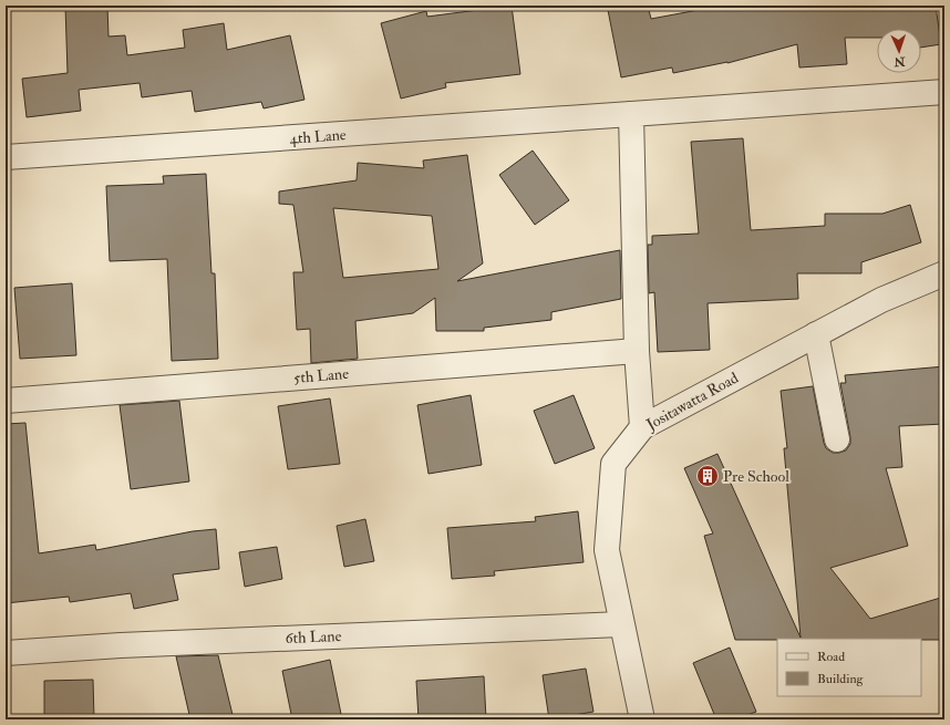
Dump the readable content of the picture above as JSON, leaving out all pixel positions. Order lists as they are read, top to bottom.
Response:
{
  "streets": {
    "street": [
      "4th Lane",
      "5th Lane",
      "Jositawatta Road",
      "6th Lane"
    ]
  },
  "crossings": [
    ["Jositawatta Road", "6th Lane"]
  ],
  "places": {
    "building": ["Pre School"]
  },
  "legend": ["Road", "Building"],
  "north": "bottom"
}
